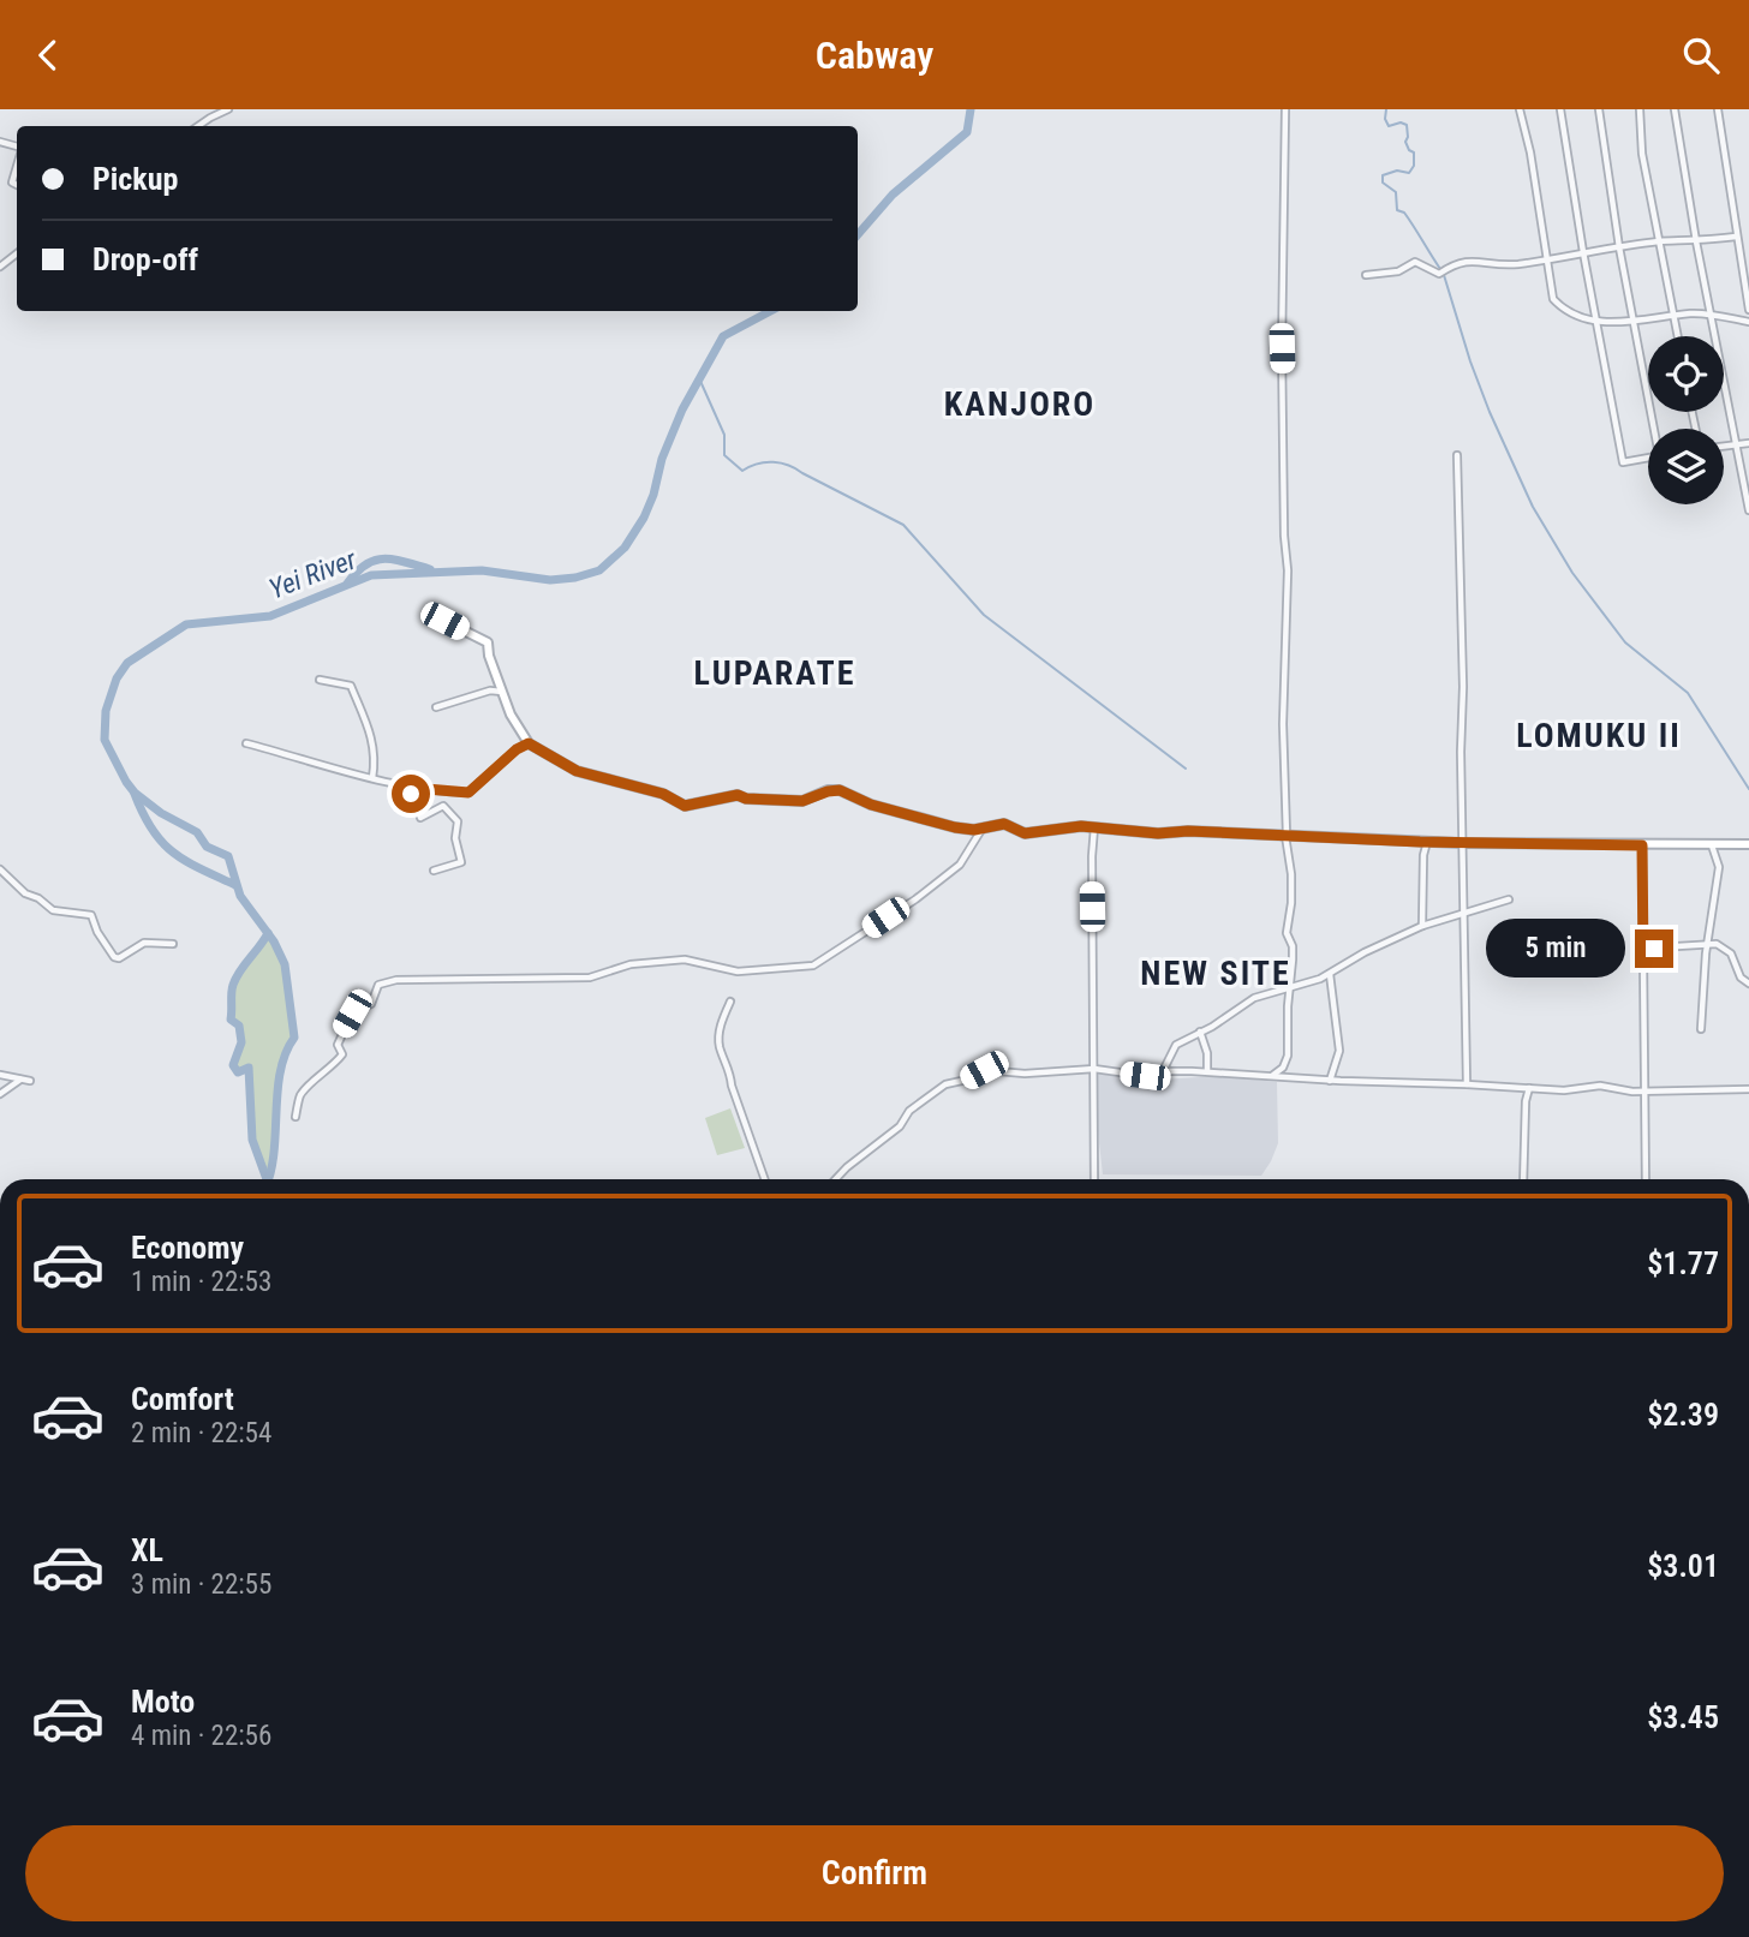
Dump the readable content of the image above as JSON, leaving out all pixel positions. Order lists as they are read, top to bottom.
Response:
{
  "districts": [
    "KANJORO",
    "LUPARATE",
    "LOMUKU II",
    "NEW SITE"
  ],
  "water": ["Yei River"],
  "page": {
    "header": "Cabway",
    "banner": ["Pickup", "Drop-off"],
    "bubble": "5 min",
    "list": [
      {
        "name": "Economy",
        "note": "1 min · 22:53",
        "value": "$1.77"
      },
      {
        "name": "Comfort",
        "note": "2 min · 22:54",
        "value": "$2.39"
      },
      {
        "name": "XL",
        "note": "3 min · 22:55",
        "value": "$3.01"
      },
      {
        "name": "Moto",
        "note": "4 min · 22:56",
        "value": "$3.45"
      }
    ],
    "buttons": "Confirm"
  }
}
